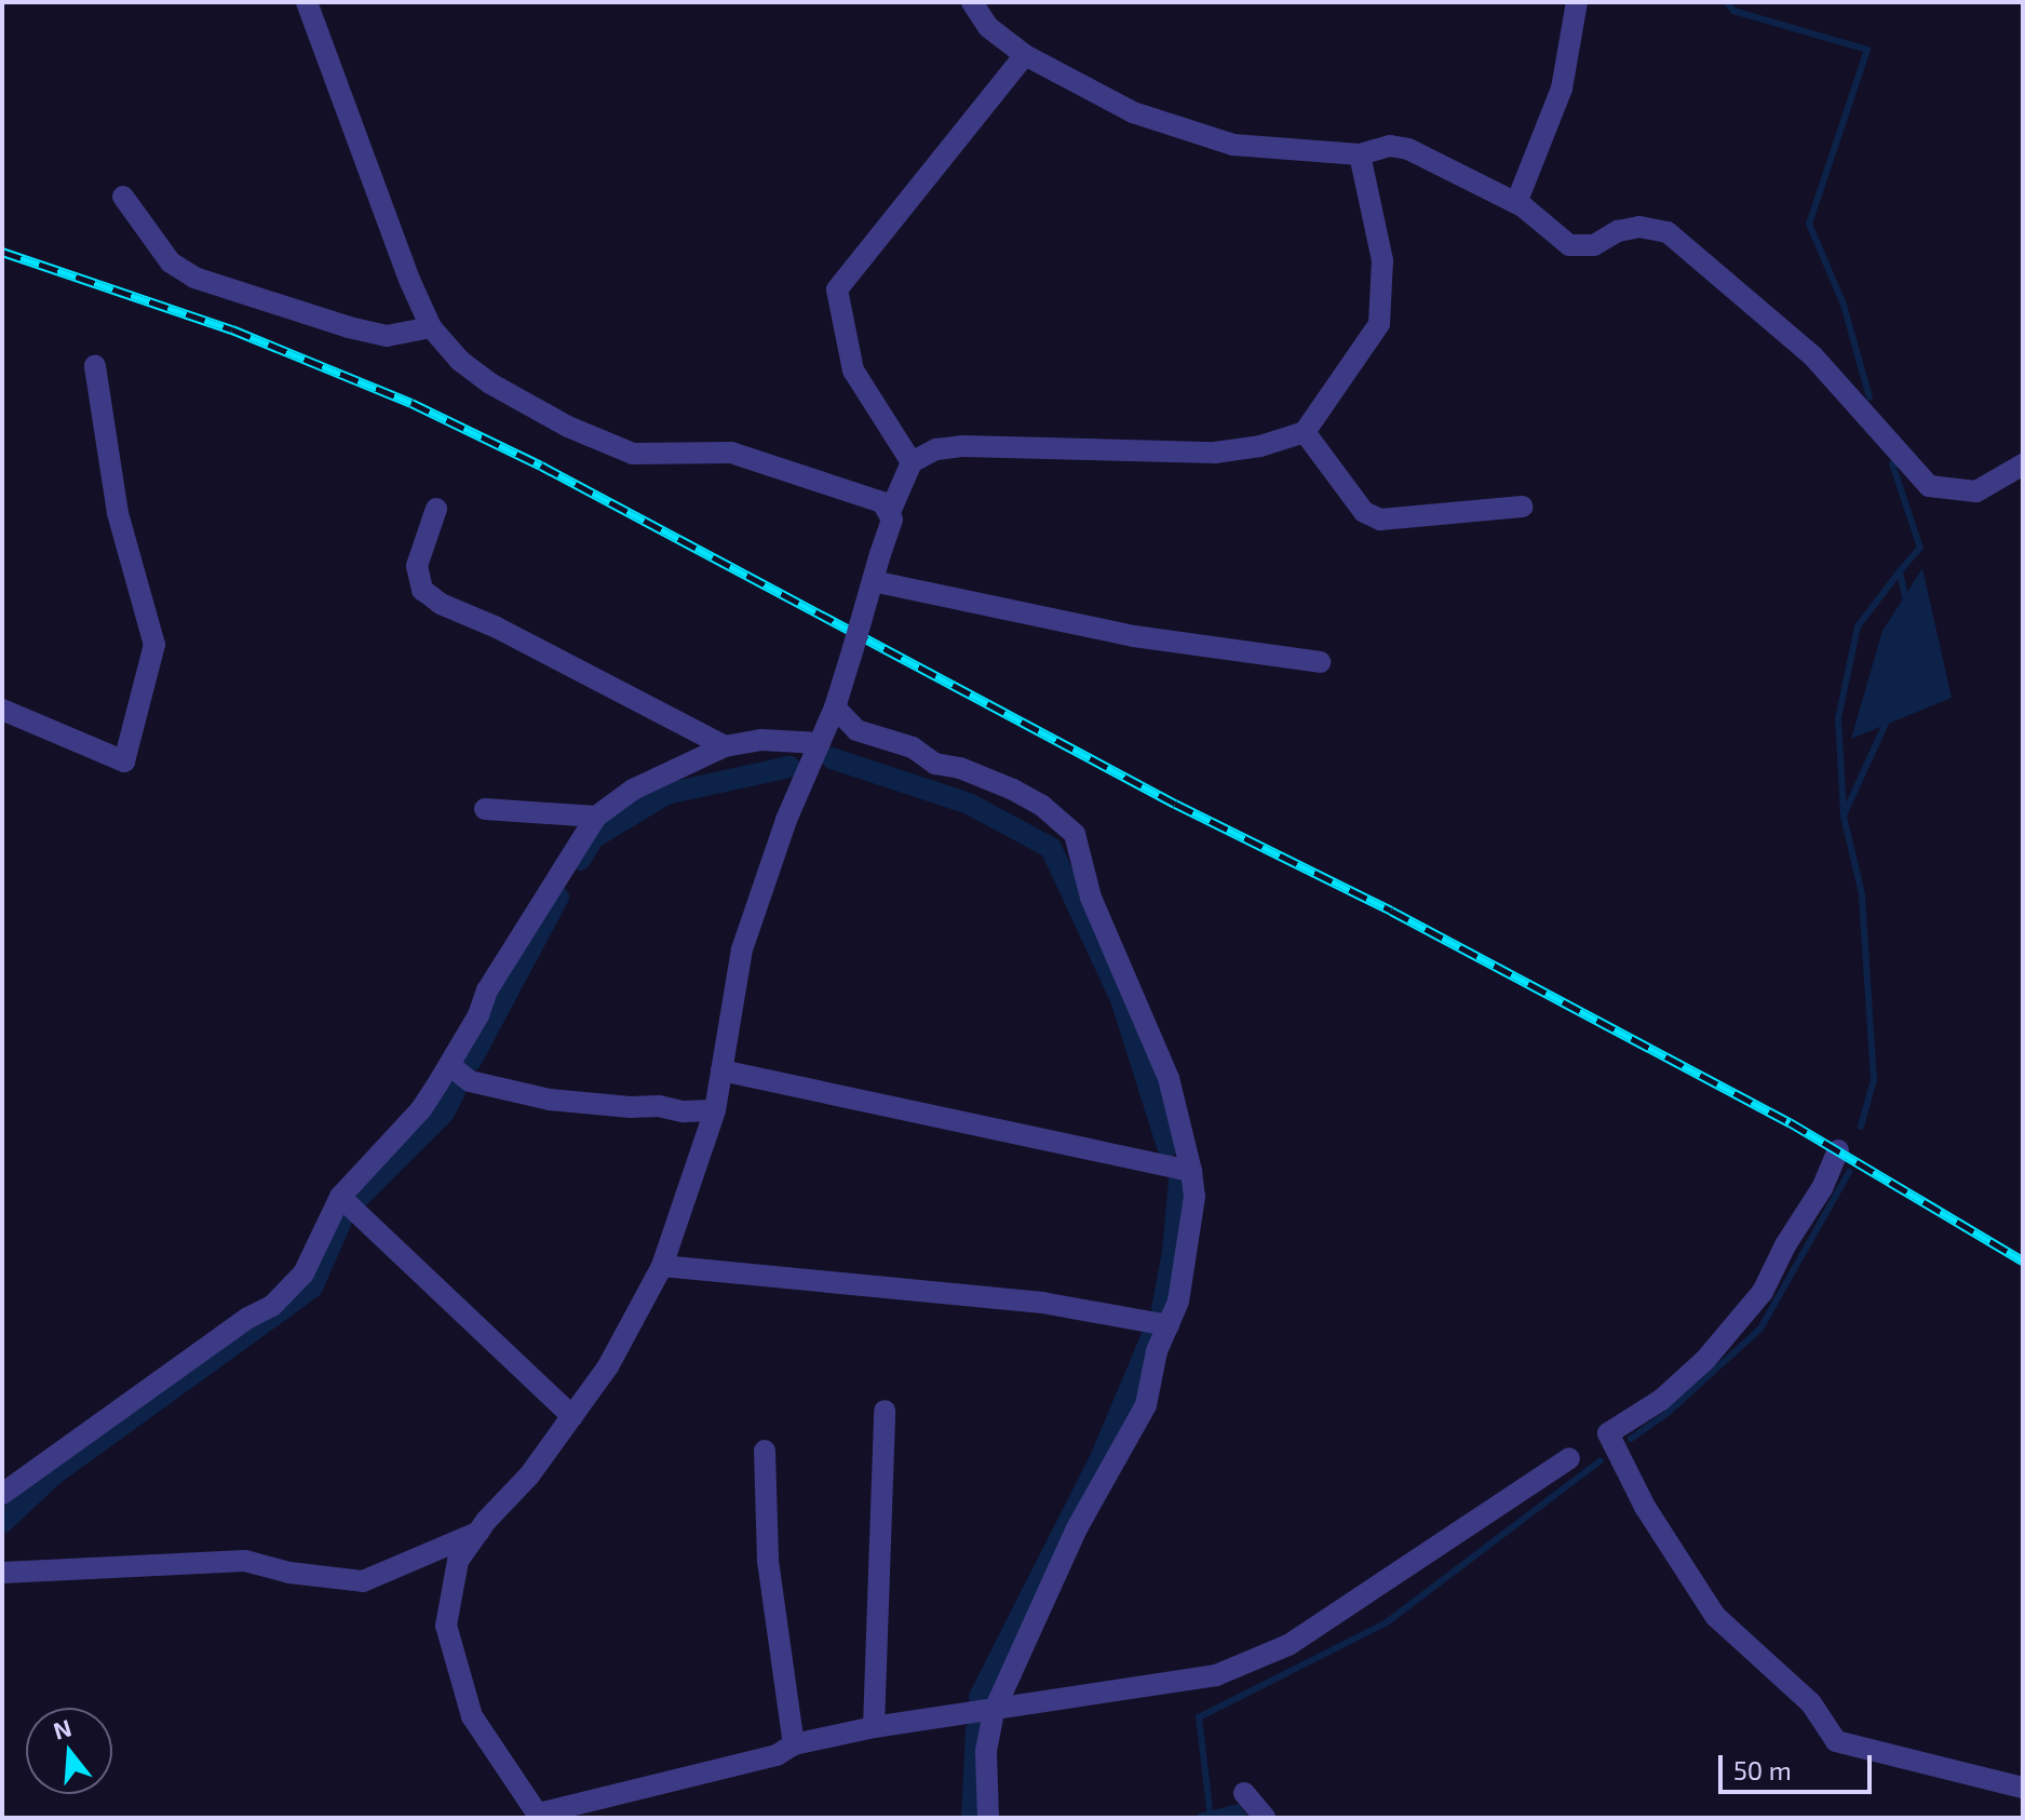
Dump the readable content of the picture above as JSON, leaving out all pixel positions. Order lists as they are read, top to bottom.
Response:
{
  "scale_bar": "50 m",
  "north": "top"
}
